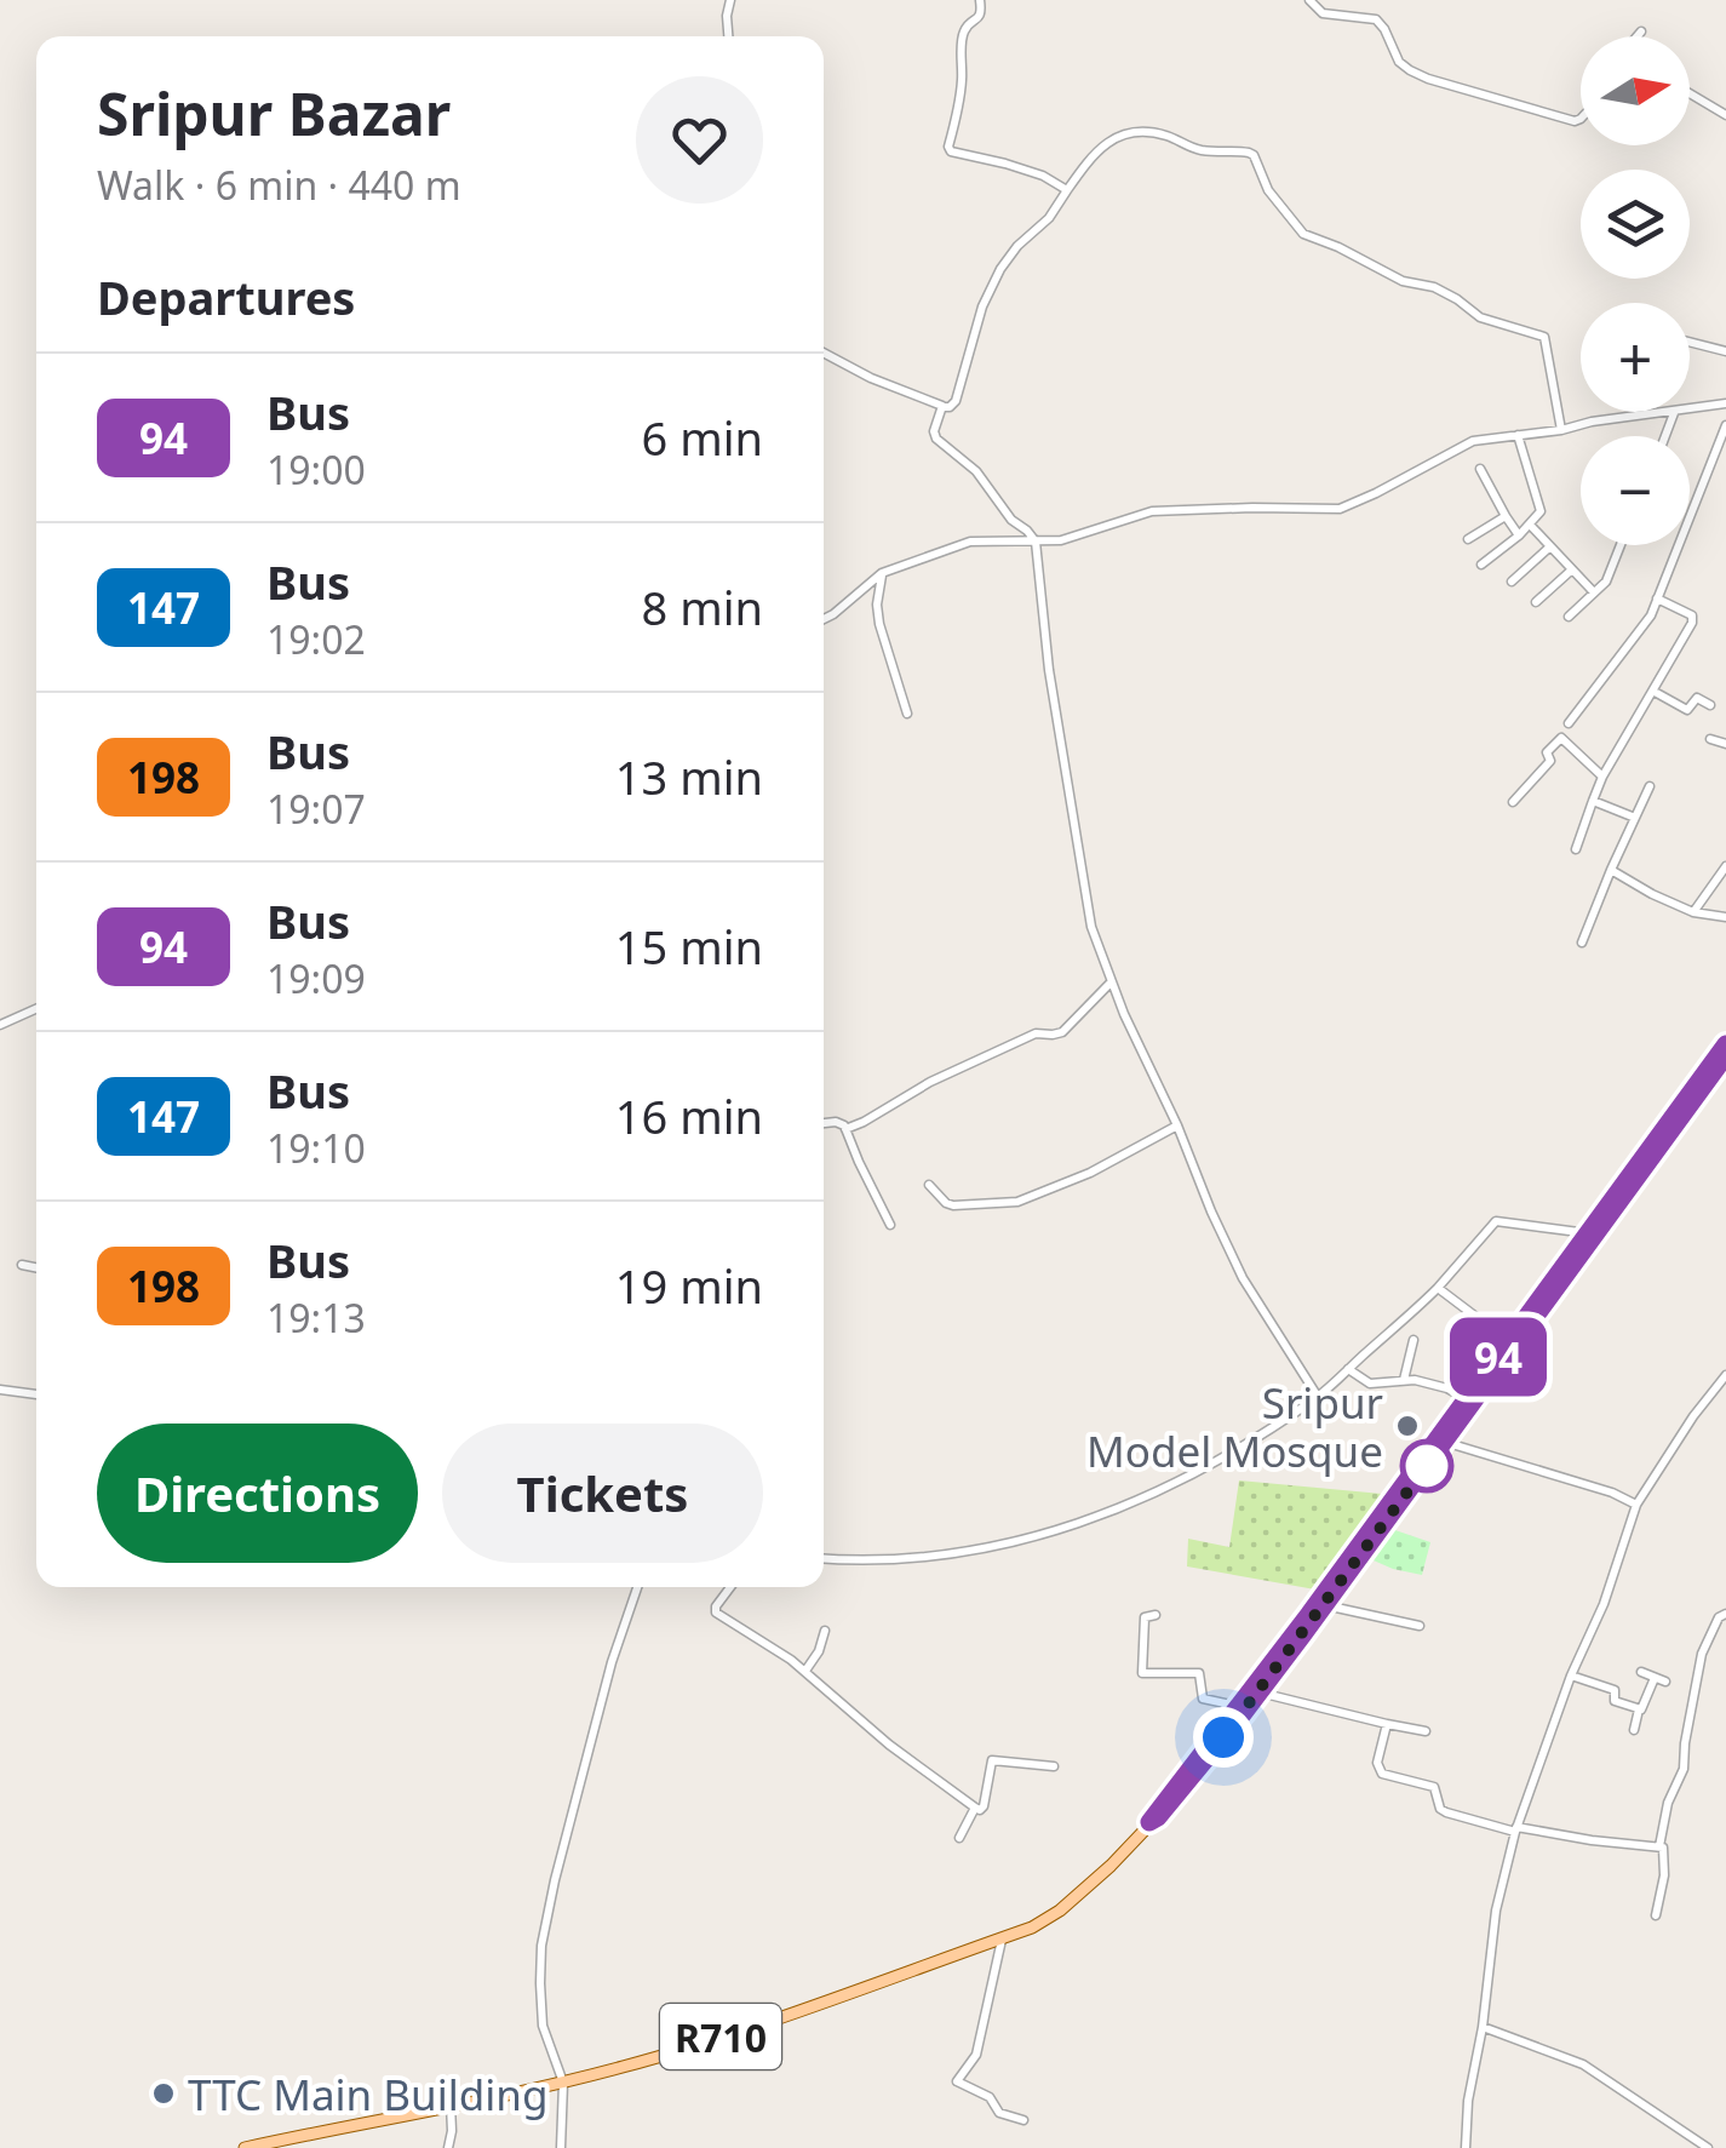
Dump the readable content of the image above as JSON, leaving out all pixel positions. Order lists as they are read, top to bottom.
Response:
{
  "streets": {
    "main road": ["R710"]
  },
  "places": ["Sripur Model Mosque", "TTC Main Building"],
  "lines": ["bus line 94"],
  "north": "right",
  "page": {
    "on_map": "94",
    "map_buttons": ["+", "−"],
    "heading": [
      ["Sripur Bazar", "Walk · 6 min · 440 m"],
      "Departures"
    ],
    "list": [
      {
        "mark": "94",
        "name": "Bus",
        "note": "19:00",
        "value": "6 min"
      },
      {
        "mark": "147",
        "name": "Bus",
        "note": "19:02",
        "value": "8 min"
      },
      {
        "mark": "198",
        "name": "Bus",
        "note": "19:07",
        "value": "13 min"
      },
      {
        "mark": "94",
        "name": "Bus",
        "note": "19:09",
        "value": "15 min"
      },
      {
        "mark": "147",
        "name": "Bus",
        "note": "19:10",
        "value": "16 min"
      },
      {
        "mark": "198",
        "name": "Bus",
        "note": "19:13",
        "value": "19 min"
      }
    ],
    "buttons": ["Directions", "Tickets"]
  }
}
